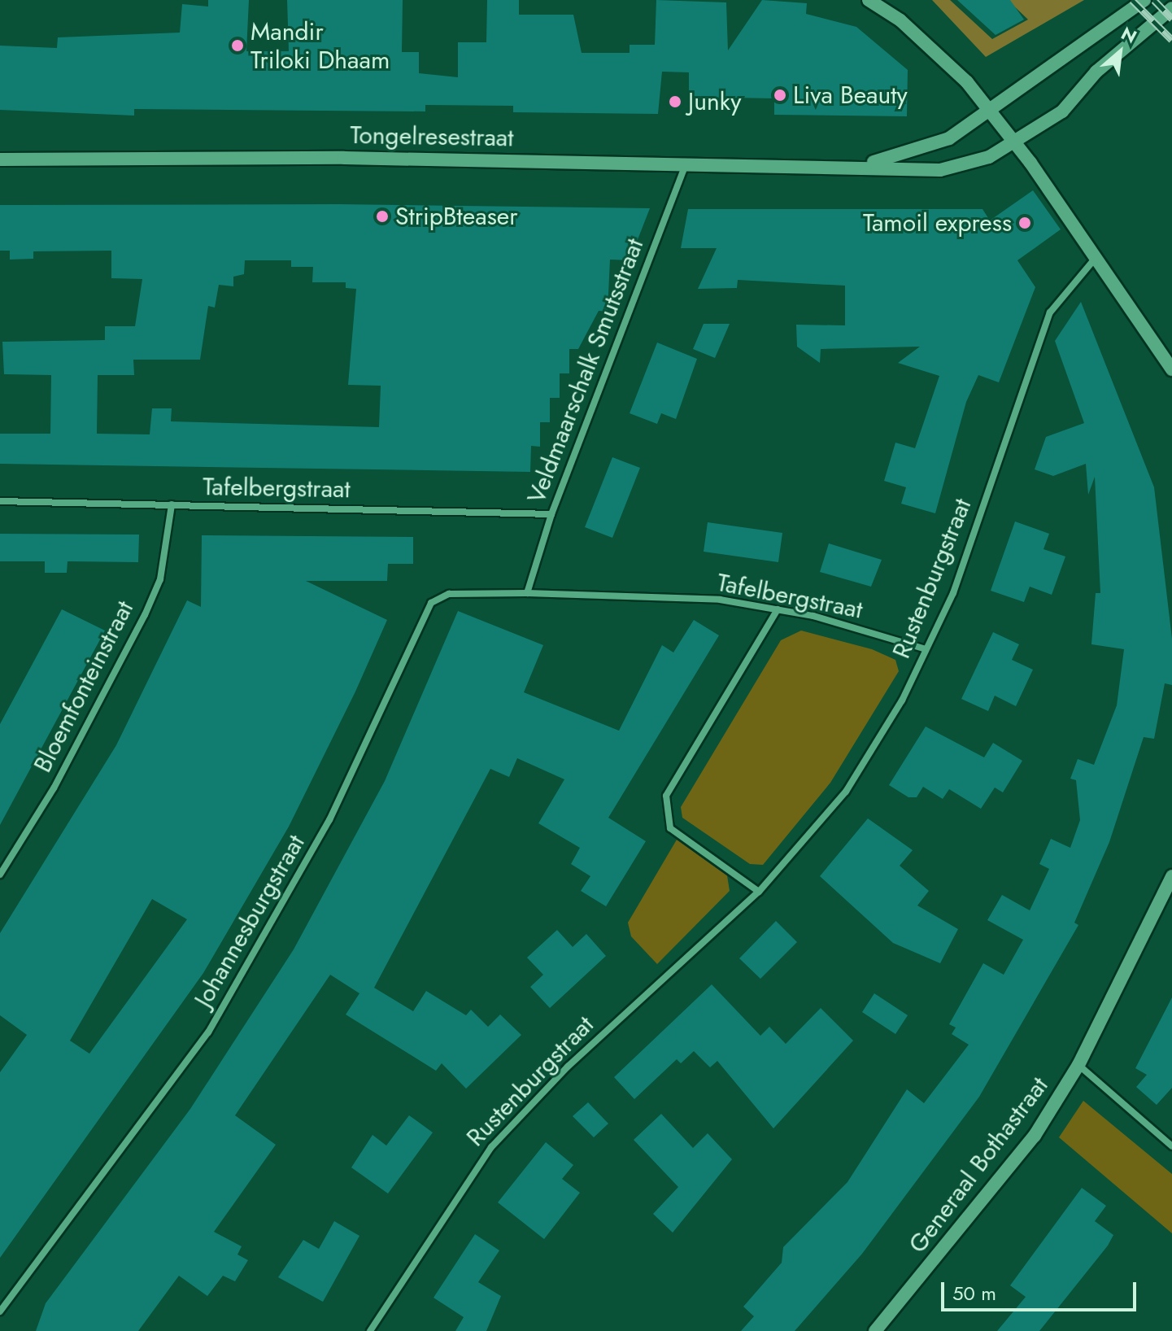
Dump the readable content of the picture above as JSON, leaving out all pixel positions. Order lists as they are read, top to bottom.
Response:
{
  "streets": {
    "main road": ["Tongelresestraat", "Generaal Bothastraat"],
    "street": [
      "Veldmaarschalk Smutsstraat",
      "Tafelbergstraat",
      "Rustenburgstraat",
      "Bloemfonteinstraat",
      "Johannesburgstraat"
    ]
  },
  "crossings": [
    ["Tongelresestraat", "Veldmaarschalk Smutsstraat"],
    ["Veldmaarschalk Smutsstraat", "Tafelbergstraat"],
    ["Veldmaarschalk Smutsstraat", "Johannesburgstraat"],
    ["Tafelbergstraat", "Rustenburgstraat"],
    ["Tafelbergstraat", "Bloemfonteinstraat"],
    ["Tafelbergstraat", "Johannesburgstraat"]
  ],
  "places": [
    "Mandir Triloki Dhaam",
    "Liva Beauty",
    "Junky",
    "StripBteaser",
    "Tamoil express"
  ],
  "scale_bar": "50 m",
  "north": "top right"
}
